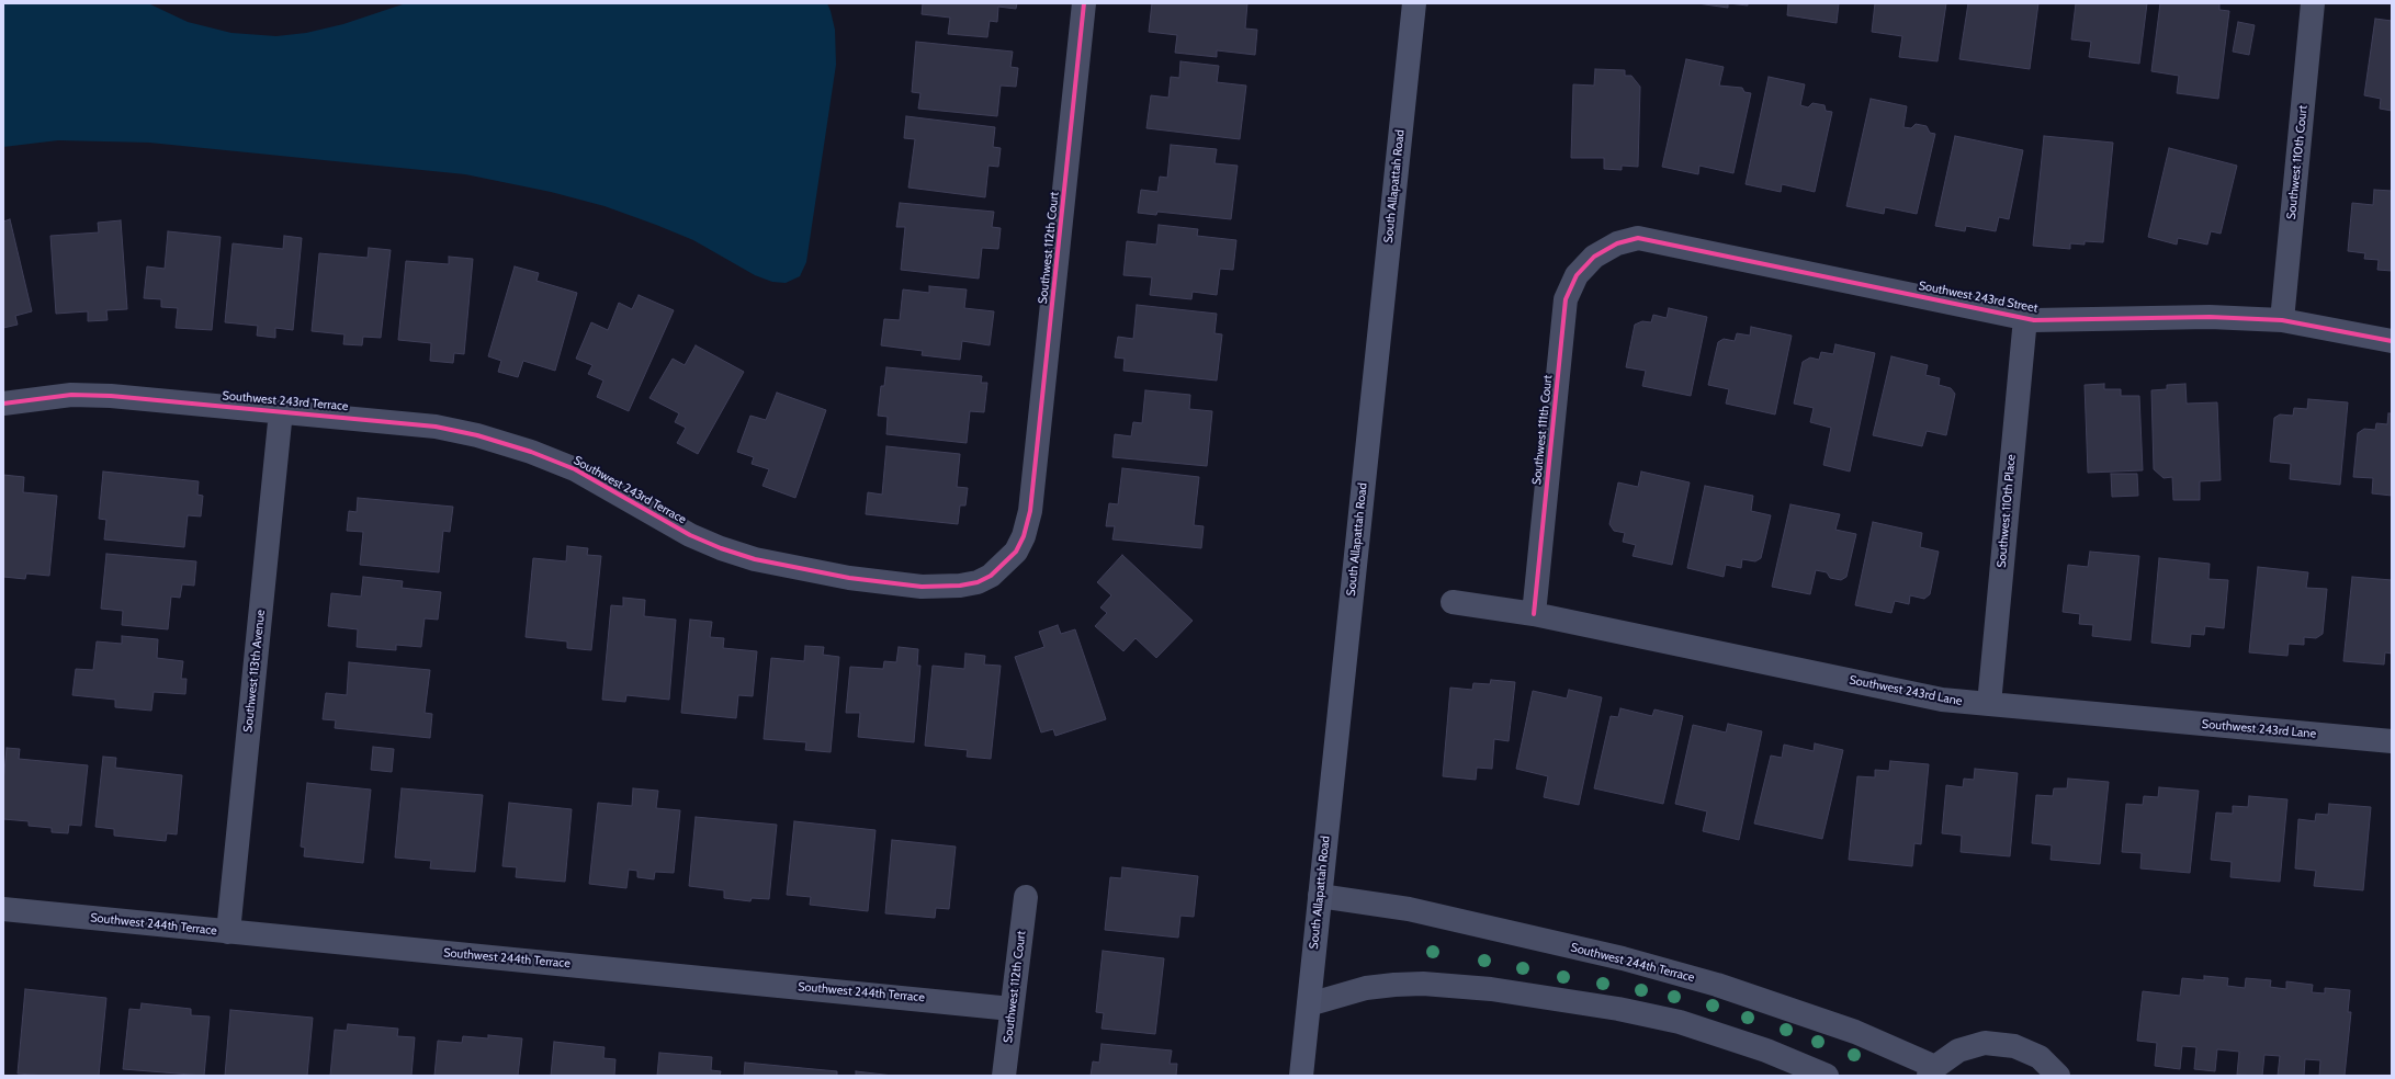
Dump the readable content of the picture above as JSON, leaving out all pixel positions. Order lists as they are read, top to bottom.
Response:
{
  "streets": {
    "main road": ["South Allapattah Road"],
    "street": [
      "Southwest 110th Court",
      "Southwest 112th Court",
      "Southwest 243rd Street",
      "Southwest 243rd Terrace",
      "Southwest 111th Court",
      "Southwest 110th Place",
      "Southwest 113th Avenue",
      "Southwest 243rd Lane",
      "Southwest 244th Terrace"
    ]
  },
  "crossings": [
    ["Southwest 110th Court", "Southwest 243rd Street"],
    ["South Allapattah Road", "Southwest 244th Terrace"],
    ["Southwest 112th Court", "Southwest 243rd Terrace"],
    ["Southwest 112th Court", "Southwest 244th Terrace"],
    ["Southwest 243rd Street", "Southwest 111th Court"],
    ["Southwest 243rd Street", "Southwest 110th Place"],
    ["Southwest 243rd Terrace", "Southwest 113th Avenue"],
    ["Southwest 111th Court", "Southwest 243rd Lane"],
    ["Southwest 110th Place", "Southwest 243rd Lane"],
    ["Southwest 113th Avenue", "Southwest 244th Terrace"]
  ]
}
